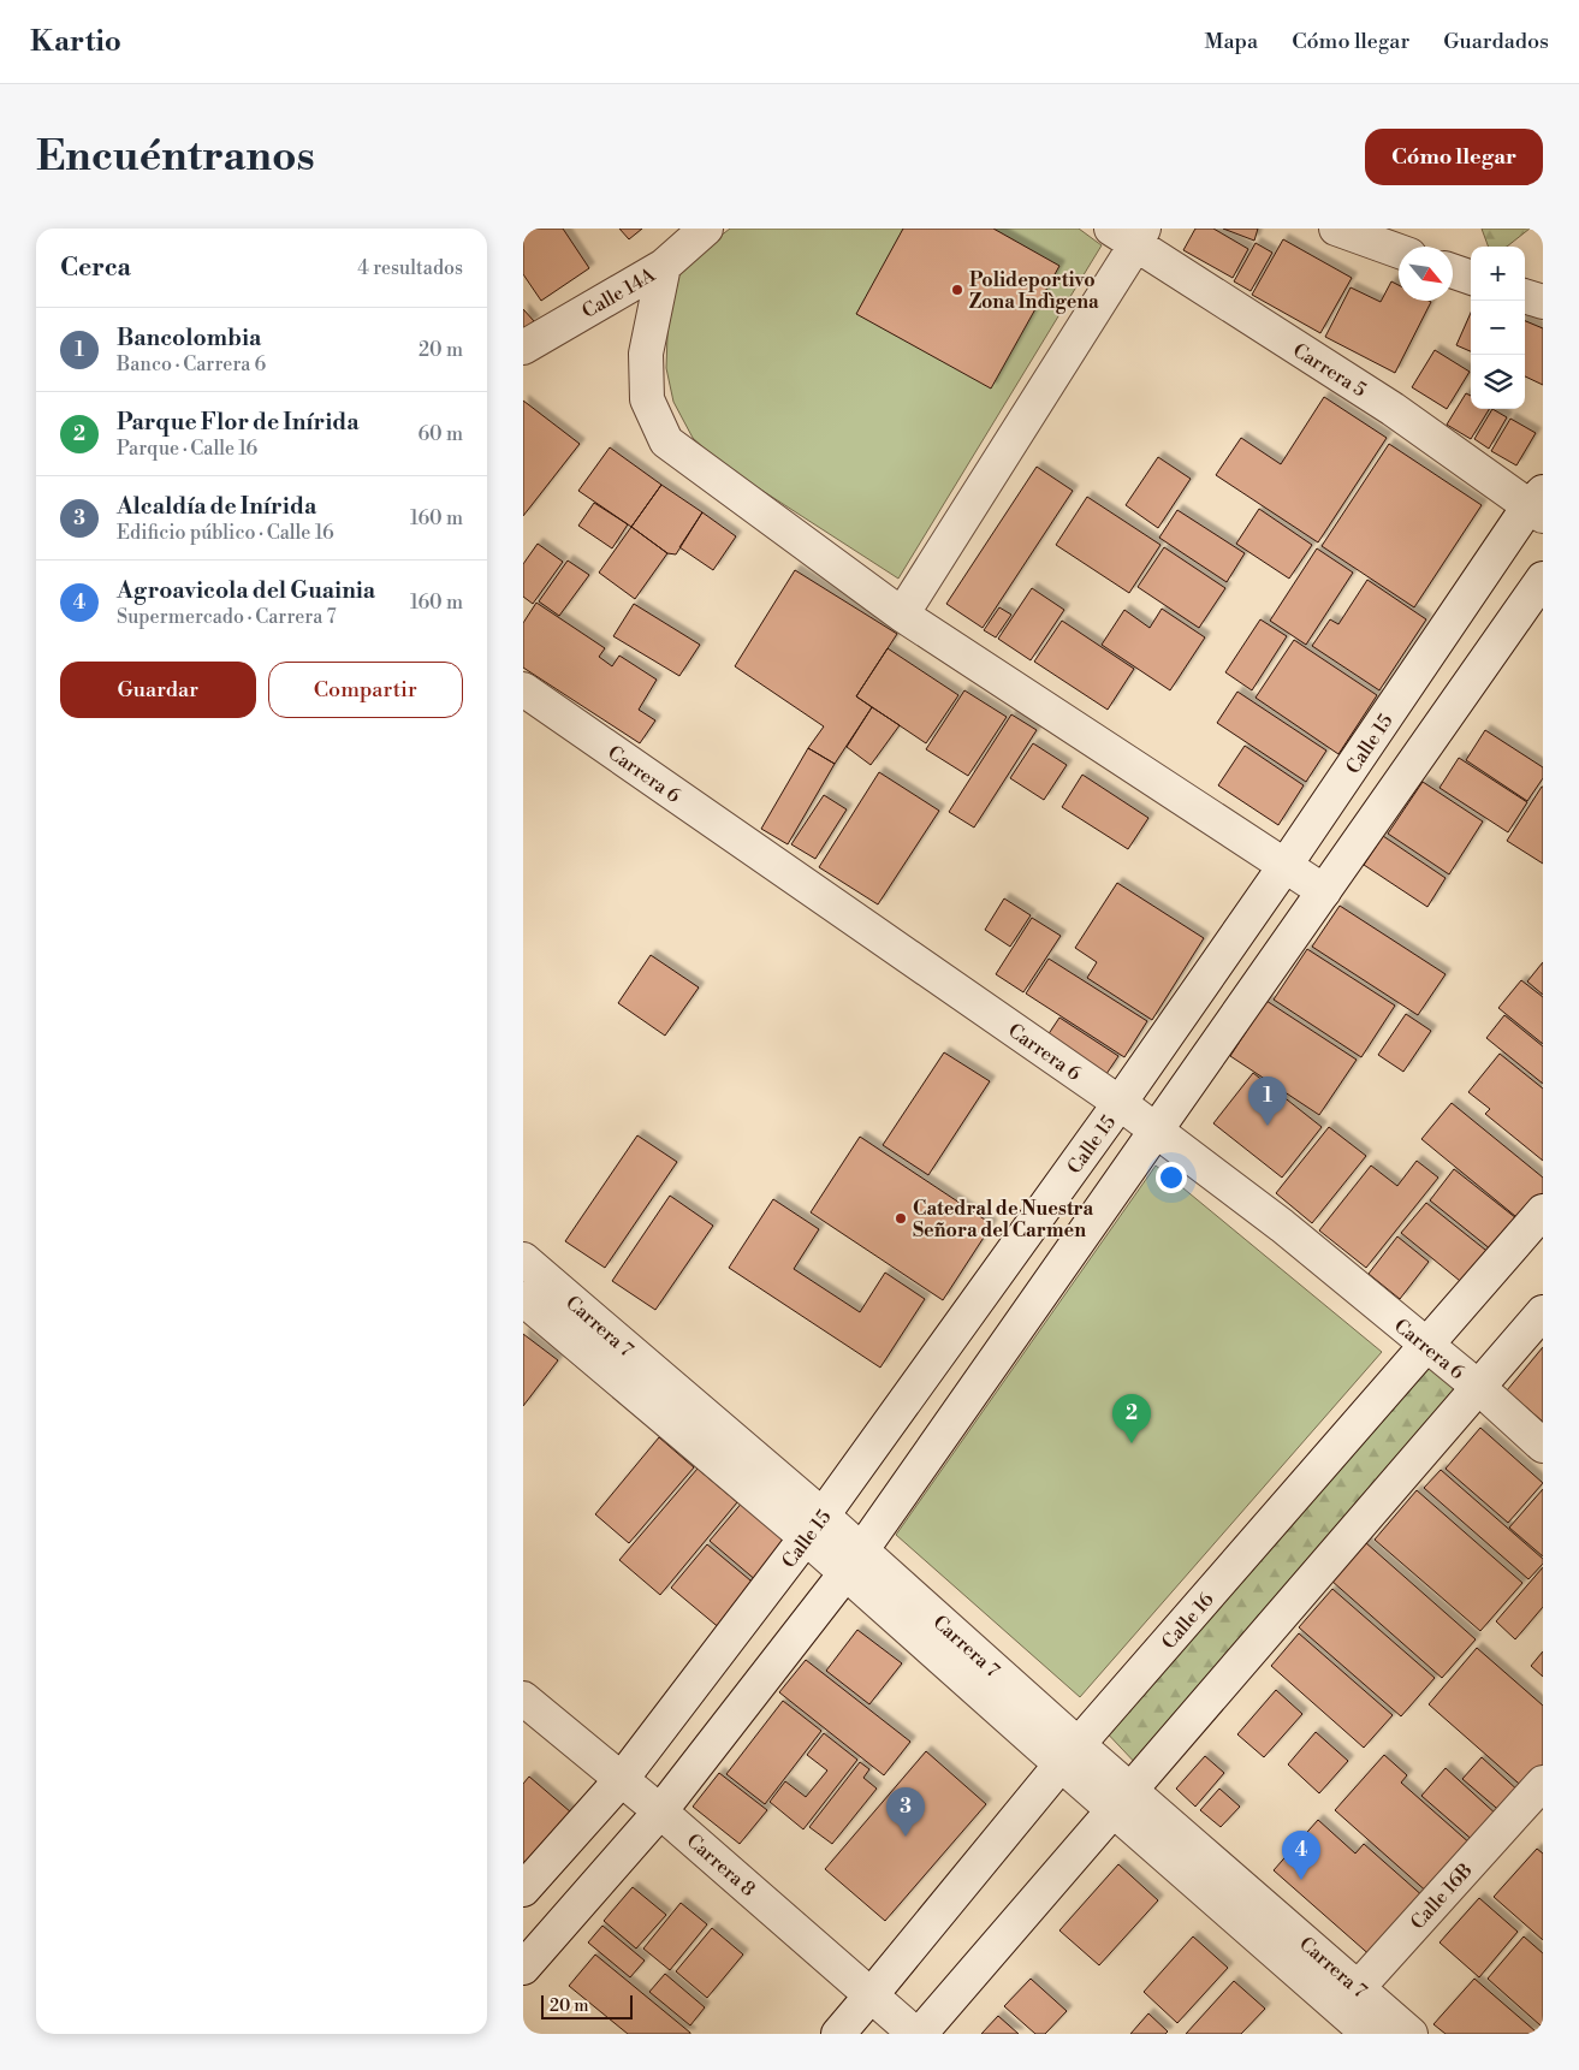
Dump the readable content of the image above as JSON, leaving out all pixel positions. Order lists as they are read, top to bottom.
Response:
{
  "streets": {
    "street": [
      "Calle 14A",
      "Carrera 5",
      "Calle 15",
      "Carrera 6",
      "Carrera 7",
      "Calle 16",
      "Carrera 8",
      "Calle 16B"
    ]
  },
  "crossings": [
    ["Carrera 5", "Calle 15"],
    ["Calle 15", "Carrera 6"],
    ["Calle 15", "Carrera 7"],
    ["Calle 15", "Carrera 8"],
    ["Carrera 6", "Calle 16"],
    ["Carrera 7", "Calle 16"],
    ["Carrera 7", "Calle 16B"],
    ["Calle 16", "Carrera 8"]
  ],
  "places": ["Polideportivo Zona Indìgena", "Catedral de Nuestra Señora del Carmen"],
  "scale_bar": "20 m",
  "north": "bottom right",
  "page": {
    "header": "Kartio",
    "nav": ["Mapa", "Cómo llegar", "Guardados"],
    "buttons": [
      "Cómo llegar",
      ["Guardar", "Compartir"]
    ],
    "title": "Encuéntranos",
    "heading": ["Cerca", "4 resultados"],
    "map_buttons": ["+", "−"],
    "list": [
      {
        "mark": "1",
        "name": "Bancolombia",
        "note": "Banco · Carrera 6",
        "value": "20 m"
      },
      {
        "mark": "2",
        "name": "Parque Flor de Inírida",
        "note": "Parque · Calle 16",
        "value": "60 m"
      },
      {
        "mark": "3",
        "name": "Alcaldía de Inírida",
        "note": "Edificio público · Calle 16",
        "value": "160 m"
      },
      {
        "mark": "4",
        "name": "Agroavicola del Guainia",
        "note": "Supermercado · Carrera 7",
        "value": "160 m"
      }
    ],
    "pins": [
      "1",
      "2",
      "3",
      "4"
    ],
    "scale": "20 m"
  }
}
